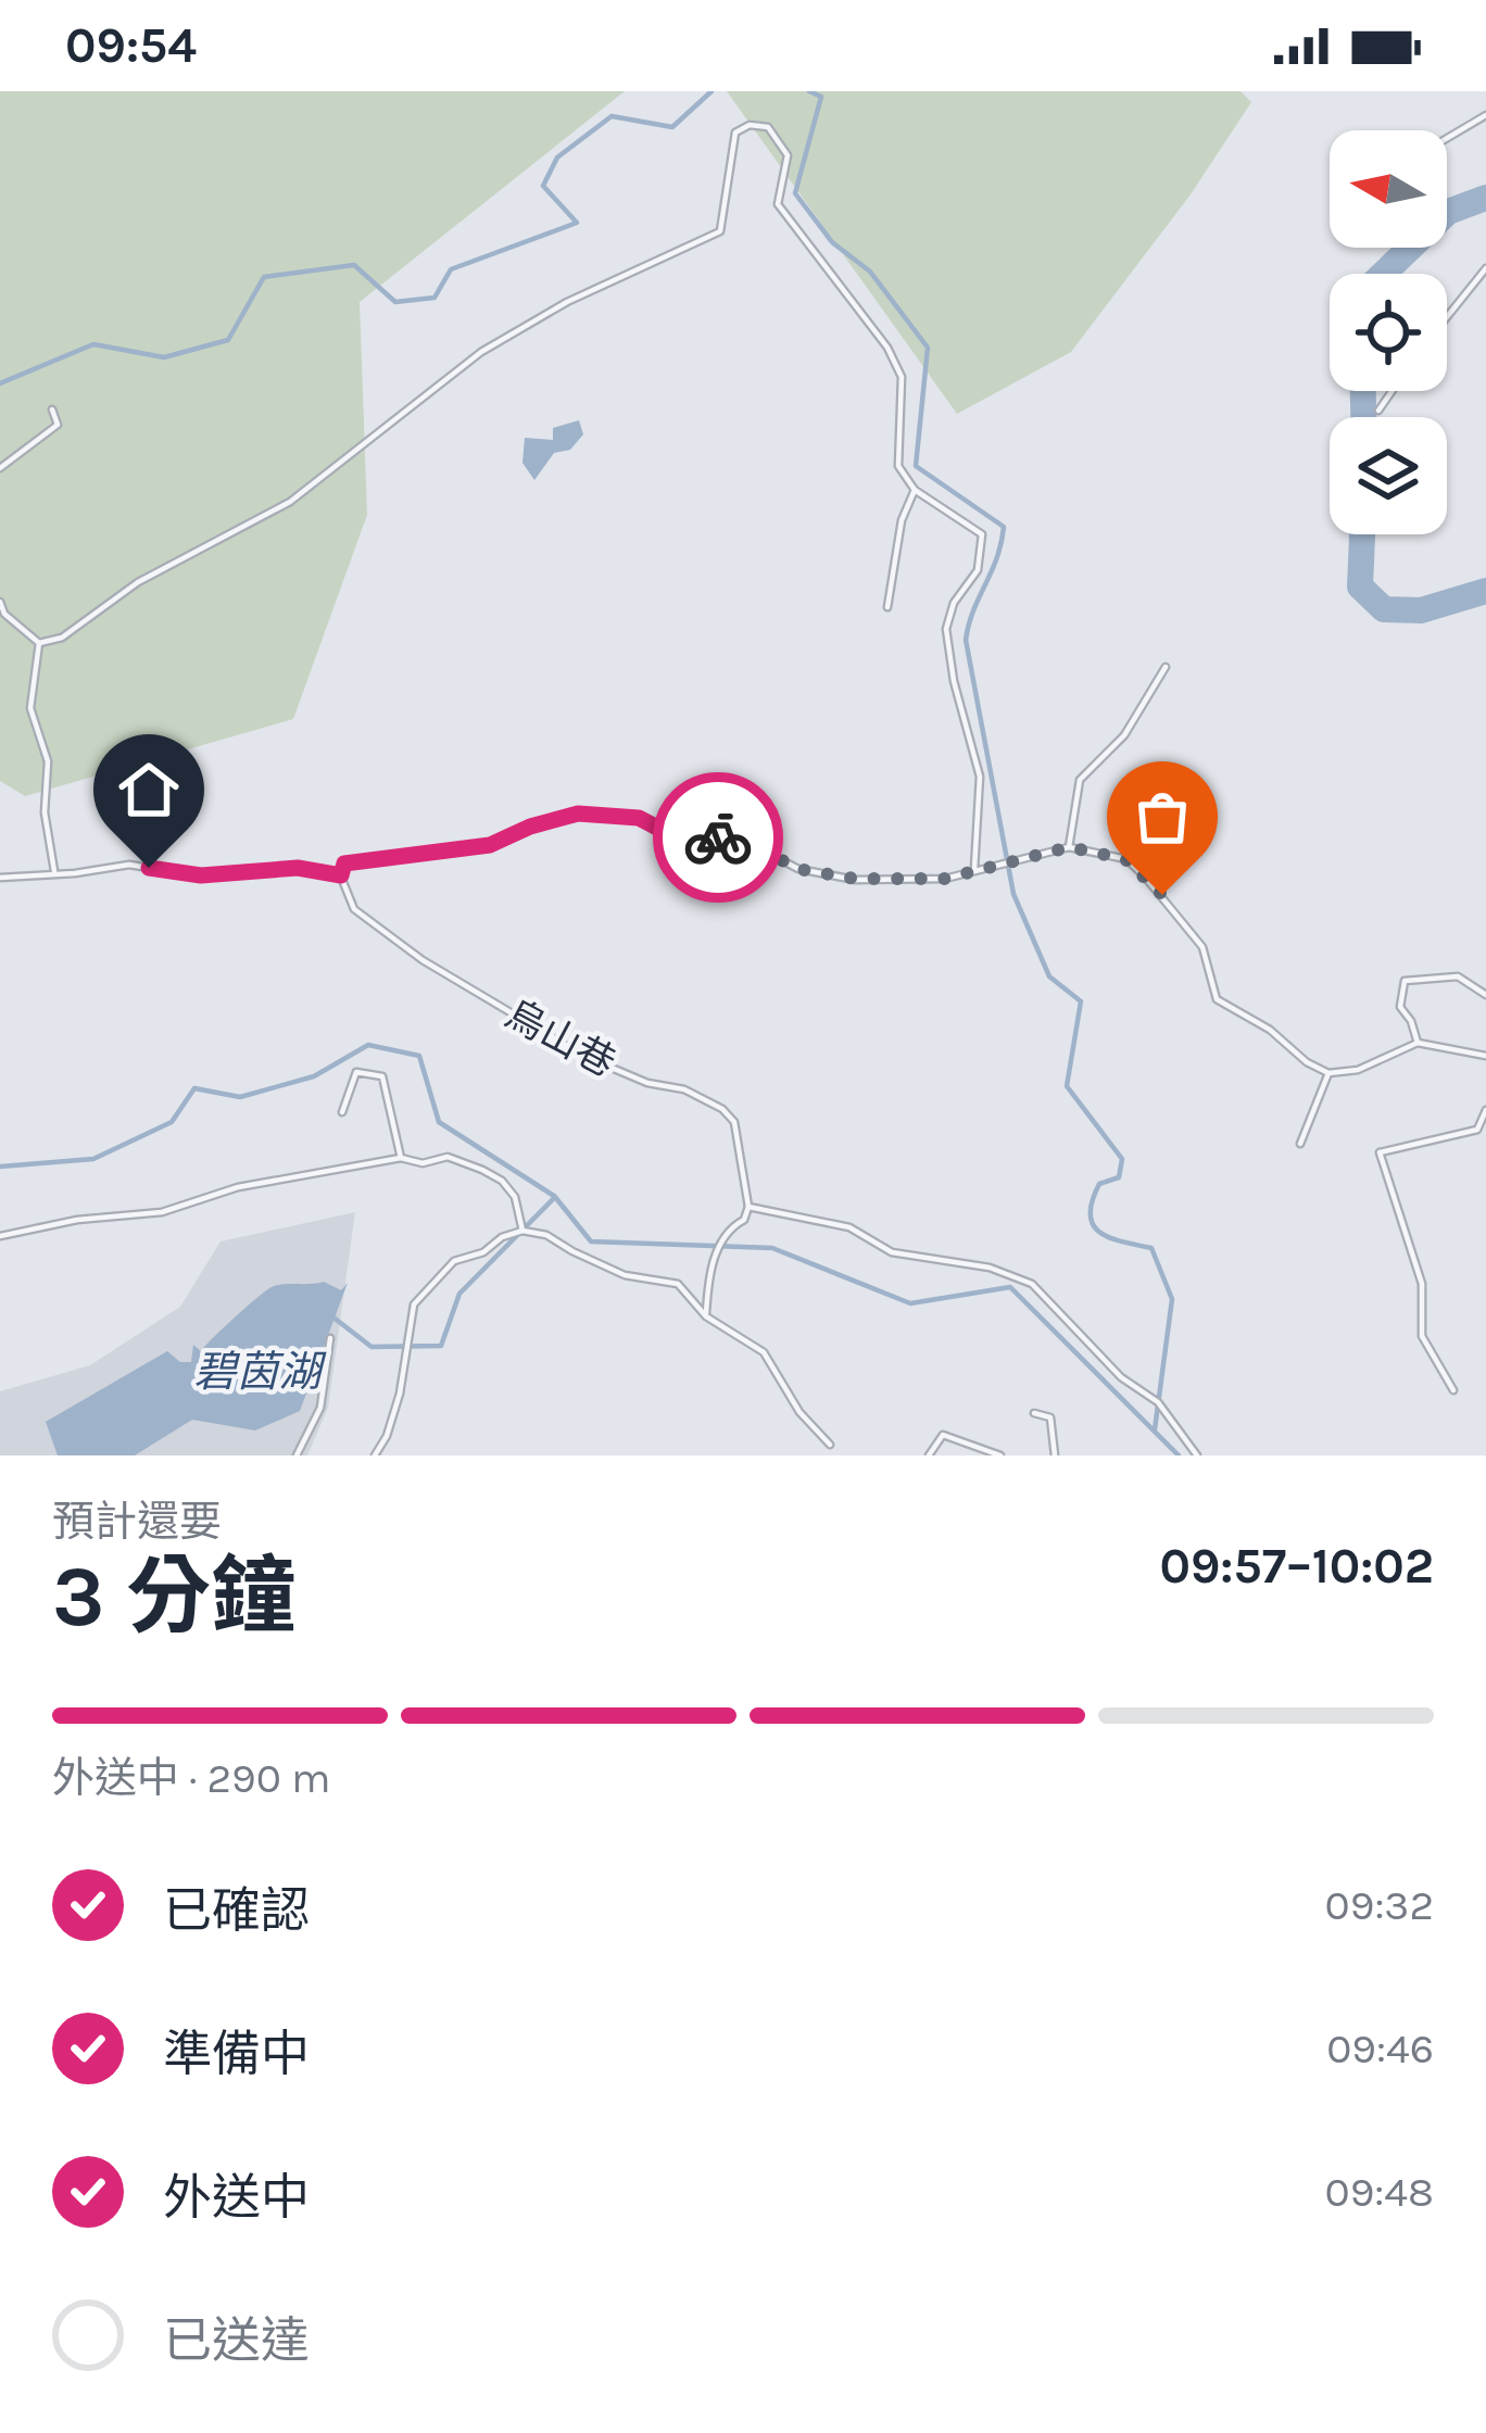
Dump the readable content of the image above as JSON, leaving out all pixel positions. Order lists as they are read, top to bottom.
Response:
{
  "streets": {
    "lane": ["烏山巷"]
  },
  "water": ["碧茵湖"],
  "north": "left",
  "page": {
    "status": "09:54",
    "heading": ["3 分鐘", "預計還要", "09:57–10:02"],
    "bar": "外送中 · 290 m",
    "list": [
      ["已確認", "09:32"],
      ["準備中", "09:46"],
      ["外送中", "09:48"],
      "已送達"
    ]
  }
}
